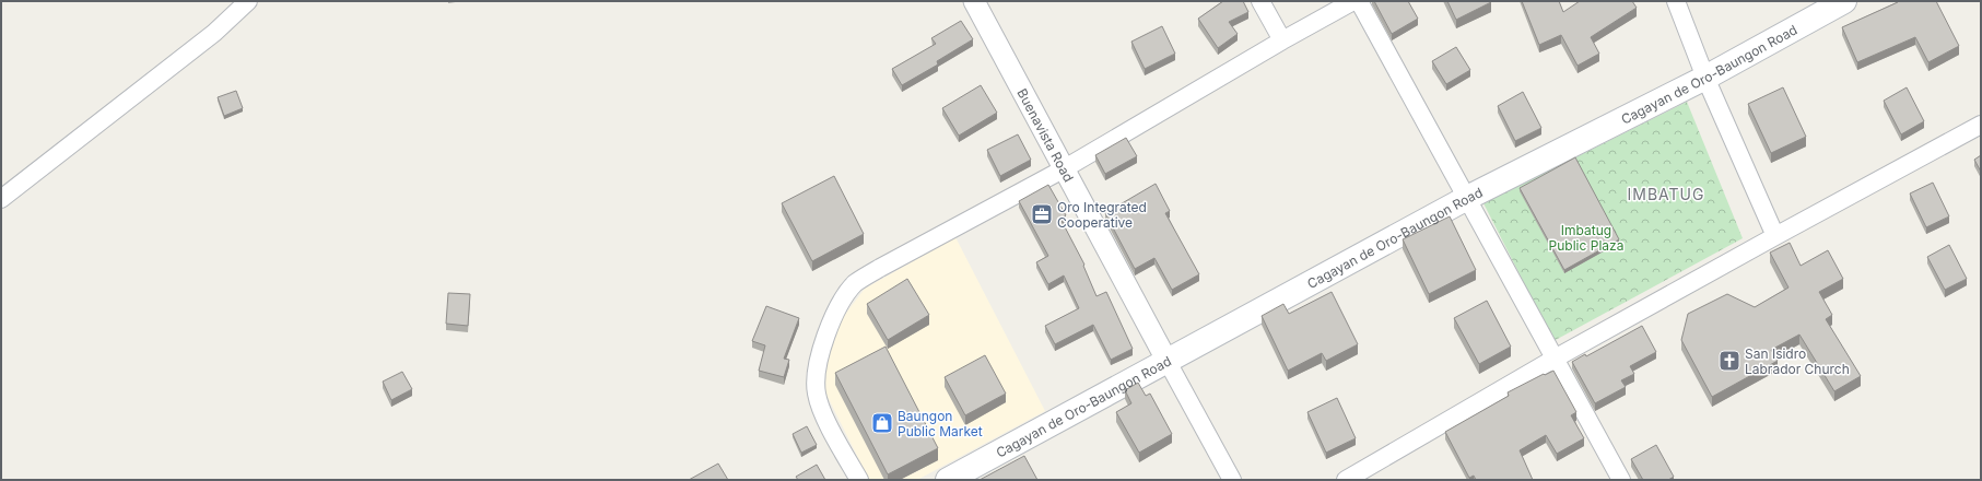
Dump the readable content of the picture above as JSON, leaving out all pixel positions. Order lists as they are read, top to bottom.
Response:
{
  "streets": {
    "main road": ["Cagayan de Oro-Baungon Road"],
    "street": ["Buenavista Road"]
  },
  "crossings": [
    ["Cagayan de Oro-Baungon Road", "Buenavista Road"]
  ],
  "districts": ["IMBATUG"],
  "parks": ["Imbatug Public Plaza"],
  "places": {
    "office": ["Oro Integrated Cooperative"],
    "church": ["San Isidro Labrador Church"],
    "shop": ["Baungon Public Market"]
  }
}
